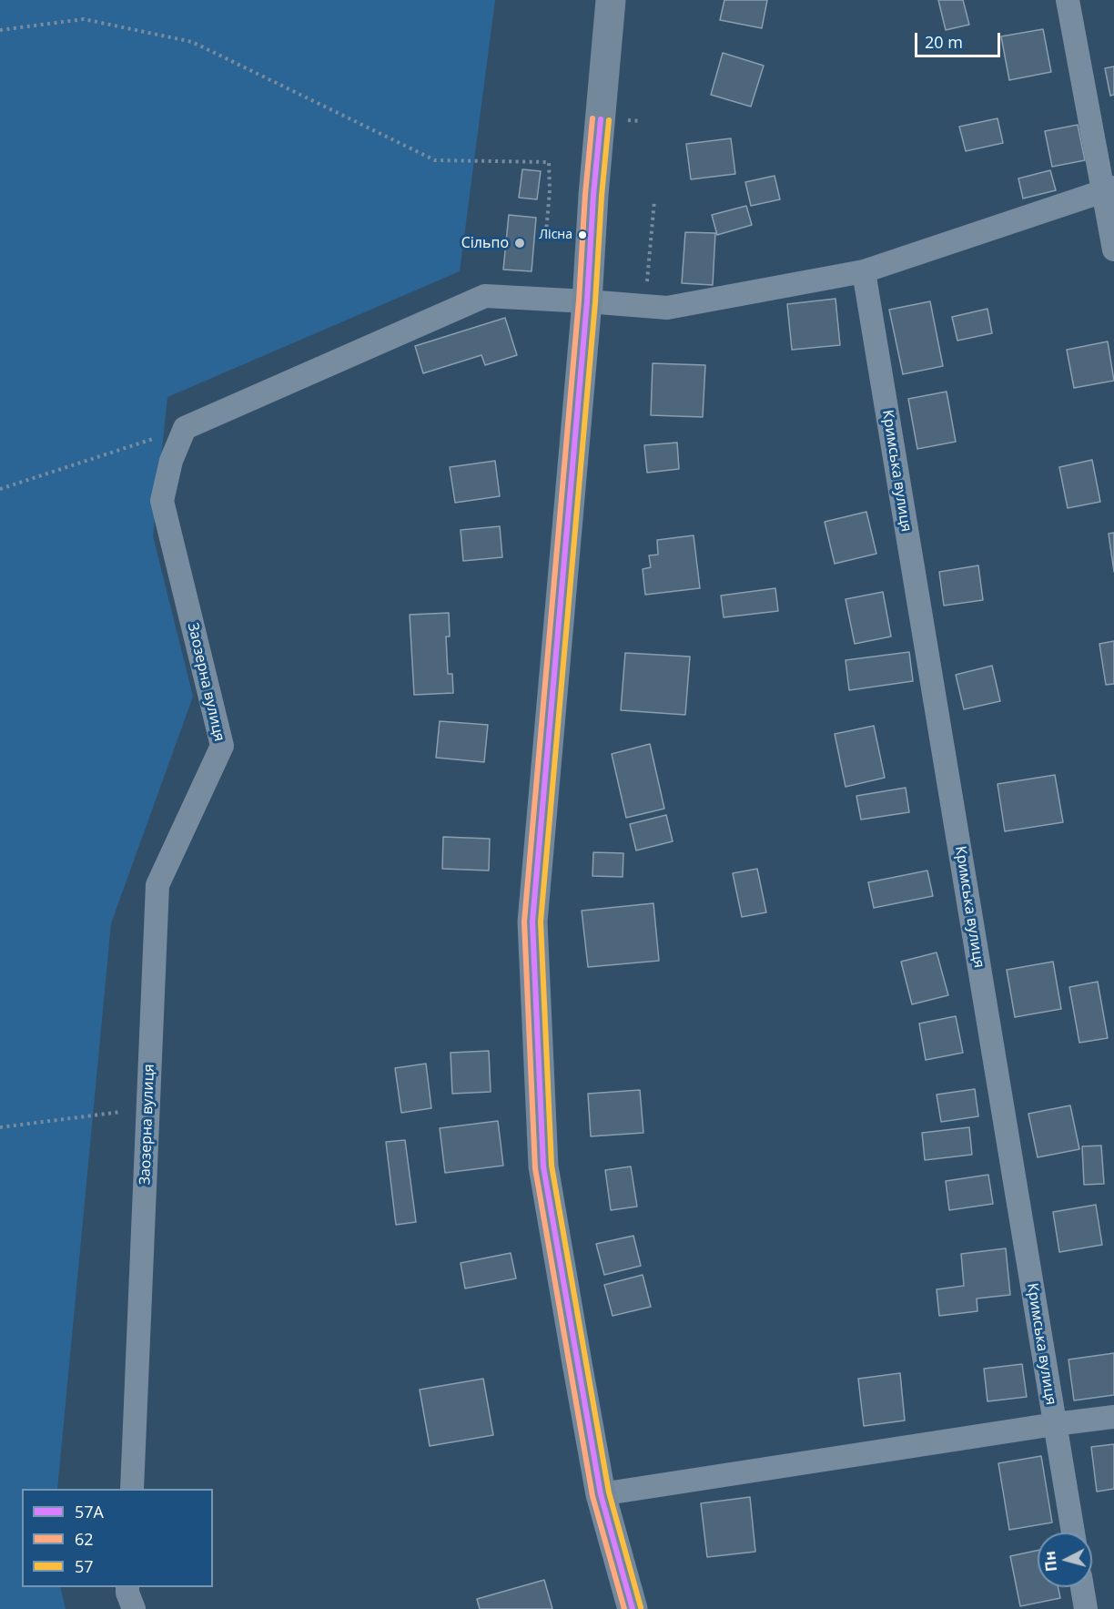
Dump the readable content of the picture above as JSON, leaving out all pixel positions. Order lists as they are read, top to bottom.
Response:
{
  "streets": {
    "street": ["Кримська вулиця", "Заозерна вулиця"]
  },
  "places": ["Лісна", "Сільпо"],
  "lines": ["transit line 62", "transit line 57А", "transit line 57"],
  "legend": ["57А", "62", "57"],
  "scale_bar": "20 m",
  "north": "left"
}
